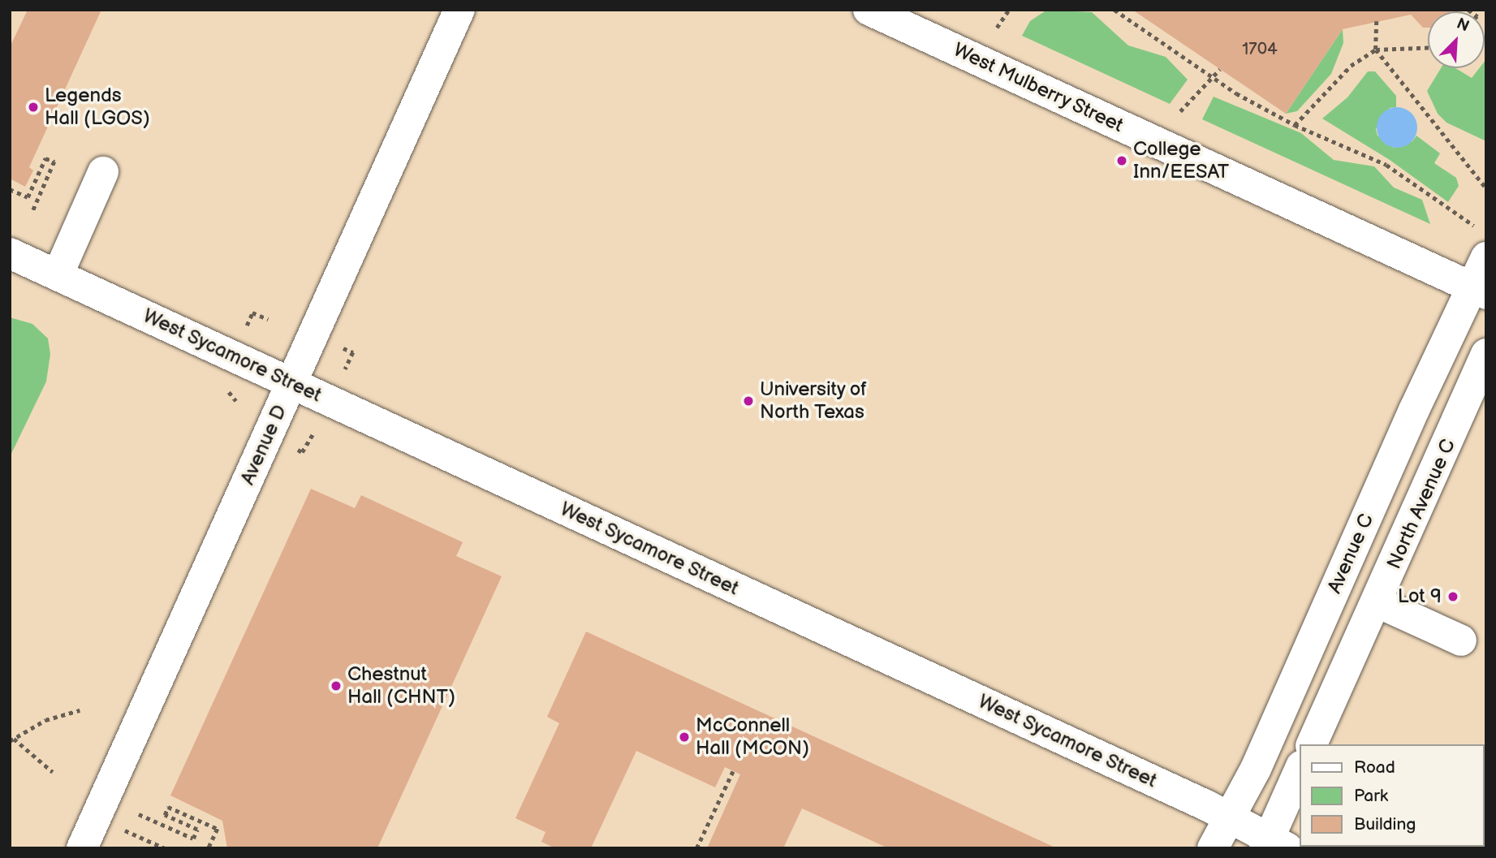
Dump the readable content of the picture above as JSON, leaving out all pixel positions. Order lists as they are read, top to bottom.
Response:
{
  "streets": {
    "street": [
      "West Mulberry Street",
      "West Sycamore Street",
      "Avenue D",
      "North Avenue C",
      "Avenue C"
    ]
  },
  "crossings": [
    ["West Mulberry Street", "Avenue C"],
    ["West Sycamore Street", "Avenue D"],
    ["West Sycamore Street", "Avenue C"]
  ],
  "places": [
    "Legends Hall (LGOS)",
    "College Inn/EESAT",
    "University of North Texas",
    "Lot 9",
    "Chestnut Hall (CHNT)",
    "McConnell Hall (MCON)"
  ],
  "house_numbers": ["1704"],
  "legend": ["Road", "Park", "Building"],
  "north": "top right"
}
